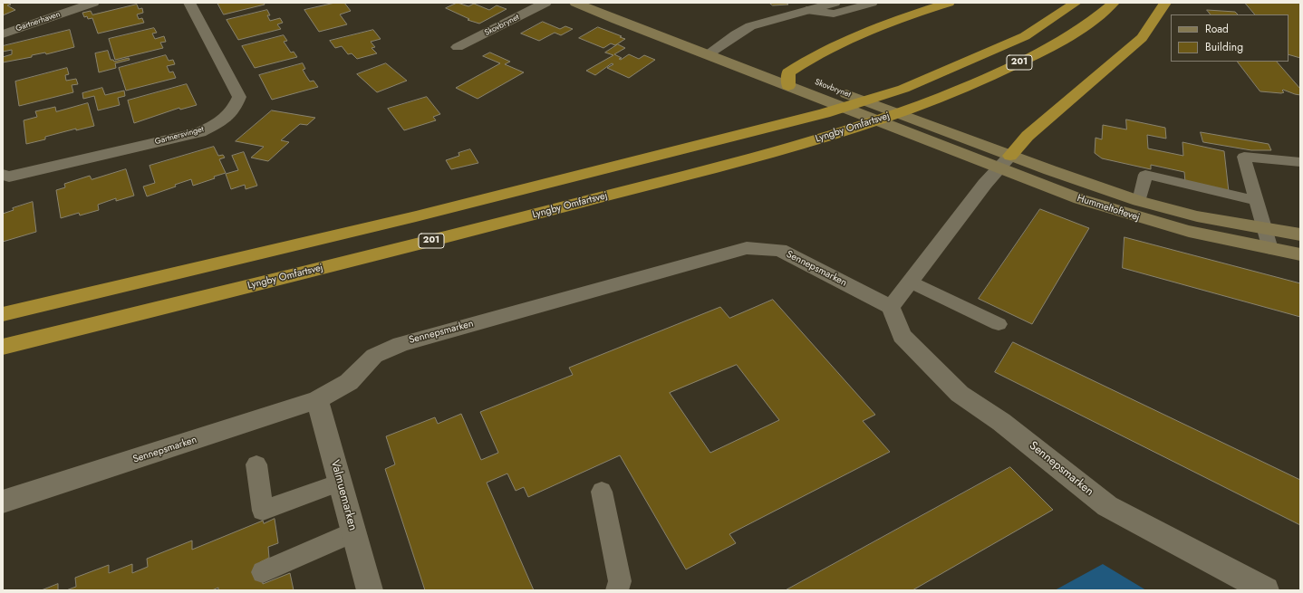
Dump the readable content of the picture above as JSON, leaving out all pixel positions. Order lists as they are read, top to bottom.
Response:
{
  "streets": {
    "highway": ["201", "Lyngby Omfartsvej"],
    "street": [
      "Gartnerhaven",
      "Skovbrynet",
      "Gartnersvinget",
      "Hummeltoftevej",
      "Sennepsmarken",
      "Valmuemarken"
    ]
  },
  "crossings": [
    ["Skovbrynet", "Hummeltoftevej"],
    ["Sennepsmarken", "Valmuemarken"]
  ],
  "legend": ["Road", "Building"]
}
